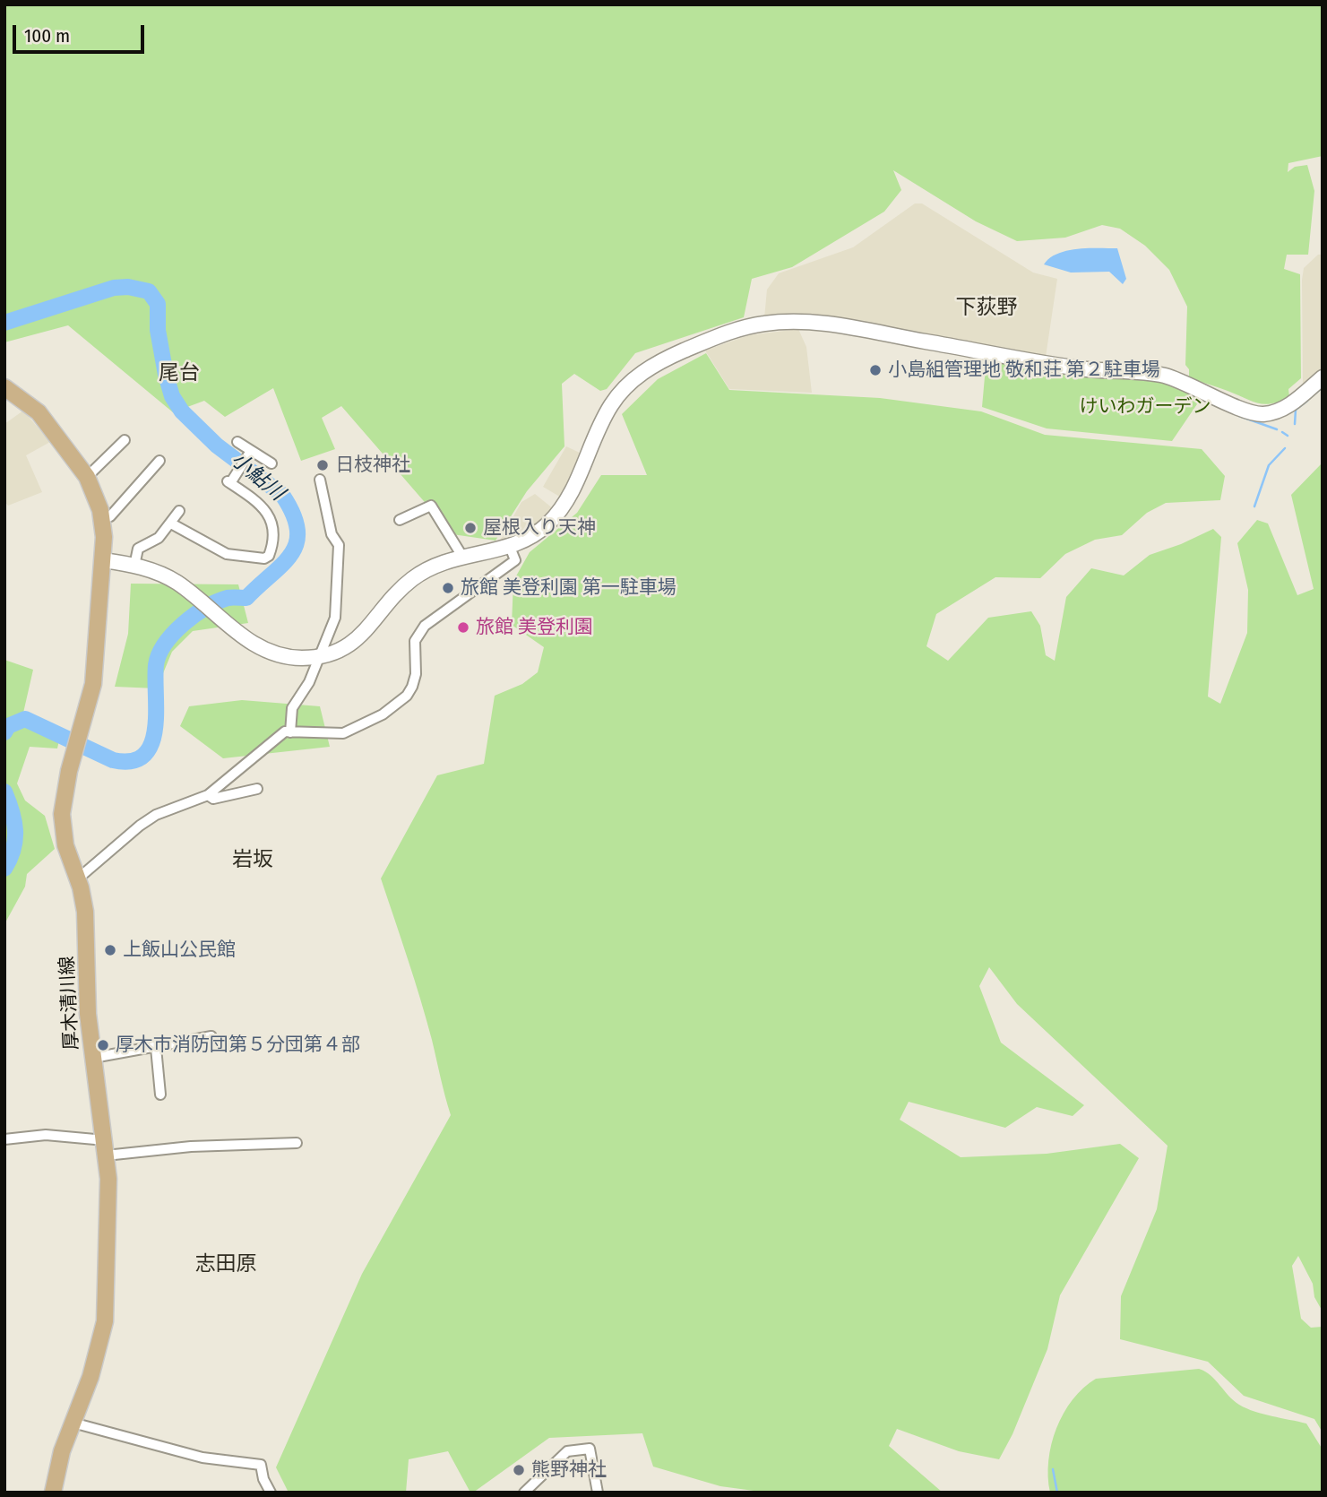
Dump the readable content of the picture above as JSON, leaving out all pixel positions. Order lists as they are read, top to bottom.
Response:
{
  "streets": {
    "main road": ["厚木清川線"]
  },
  "districts": [
    "下荻野",
    "尾台",
    "岩坂",
    "志田原"
  ],
  "water": ["小鮎川"],
  "parks": ["けいわガーデン"],
  "places": [
    "小島組管理地 敬和荘 第２駐車場",
    "日枝神社",
    "屋根入り天神",
    "旅館 美登利園 第一駐車場",
    "旅館 美登利園",
    "上飯山公民館",
    "厚木市消防団第５分団第４部",
    "熊野神社"
  ],
  "scale_bar": "100 m"
}
